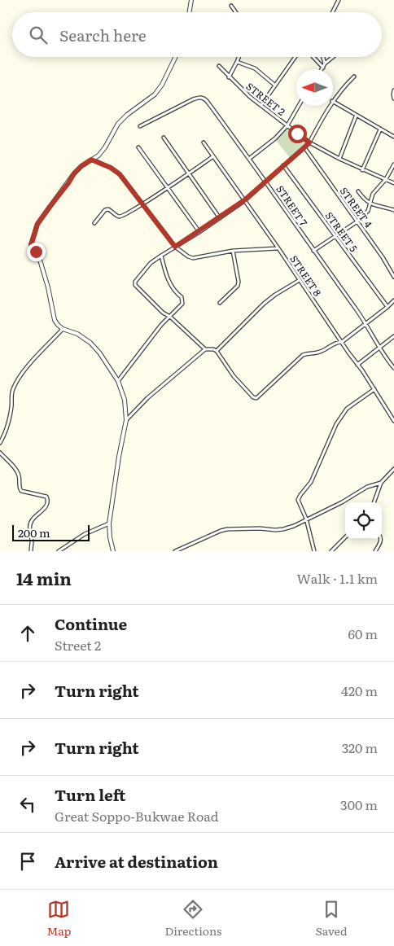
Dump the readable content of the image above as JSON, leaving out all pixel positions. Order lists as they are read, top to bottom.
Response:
{
  "streets": {
    "street": [
      "STREET 2",
      "STREET 7",
      "STREET 4",
      "STREET 5",
      "STREET 8"
    ]
  },
  "scale_bar": "200 m",
  "north": "left",
  "page": {
    "search": "Search here",
    "scale": "200 m",
    "heading": ["14 min", "Walk · 1.1 km"],
    "list": [
      ["Continue", "Street 2", "60 m"],
      ["Turn right", "420 m"],
      ["Turn right", "320 m"],
      ["Turn left", "Great Soppo-Bukwae Road", "300 m"],
      "Arrive at destination"
    ],
    "nav": ["Map", "Directions", "Saved"]
  }
}
